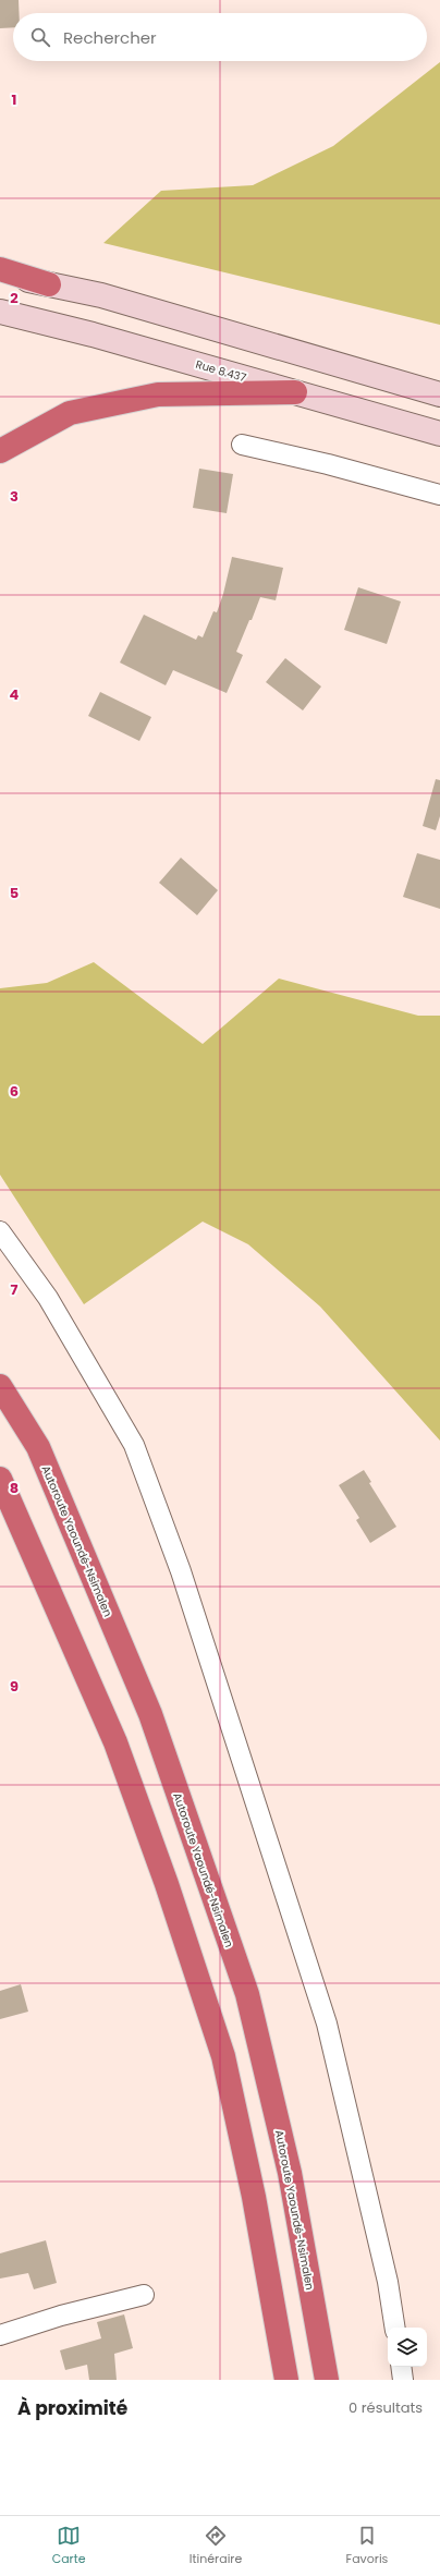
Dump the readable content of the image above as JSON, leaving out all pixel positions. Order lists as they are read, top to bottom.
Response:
{
  "streets": {
    "highway": ["Autoroute Yaoundé-Nsimalen"],
    "main road": ["Rue 8.437"]
  },
  "page": {
    "search": "Rechercher",
    "heading": ["À proximité", "0 résultats"],
    "nav": ["Carte", "Itinéraire", "Favoris"]
  },
  "grid": {
    "rows": [
      "1",
      "2",
      "3",
      "4",
      "5",
      "6",
      "7",
      "8",
      "9"
    ]
  }
}
